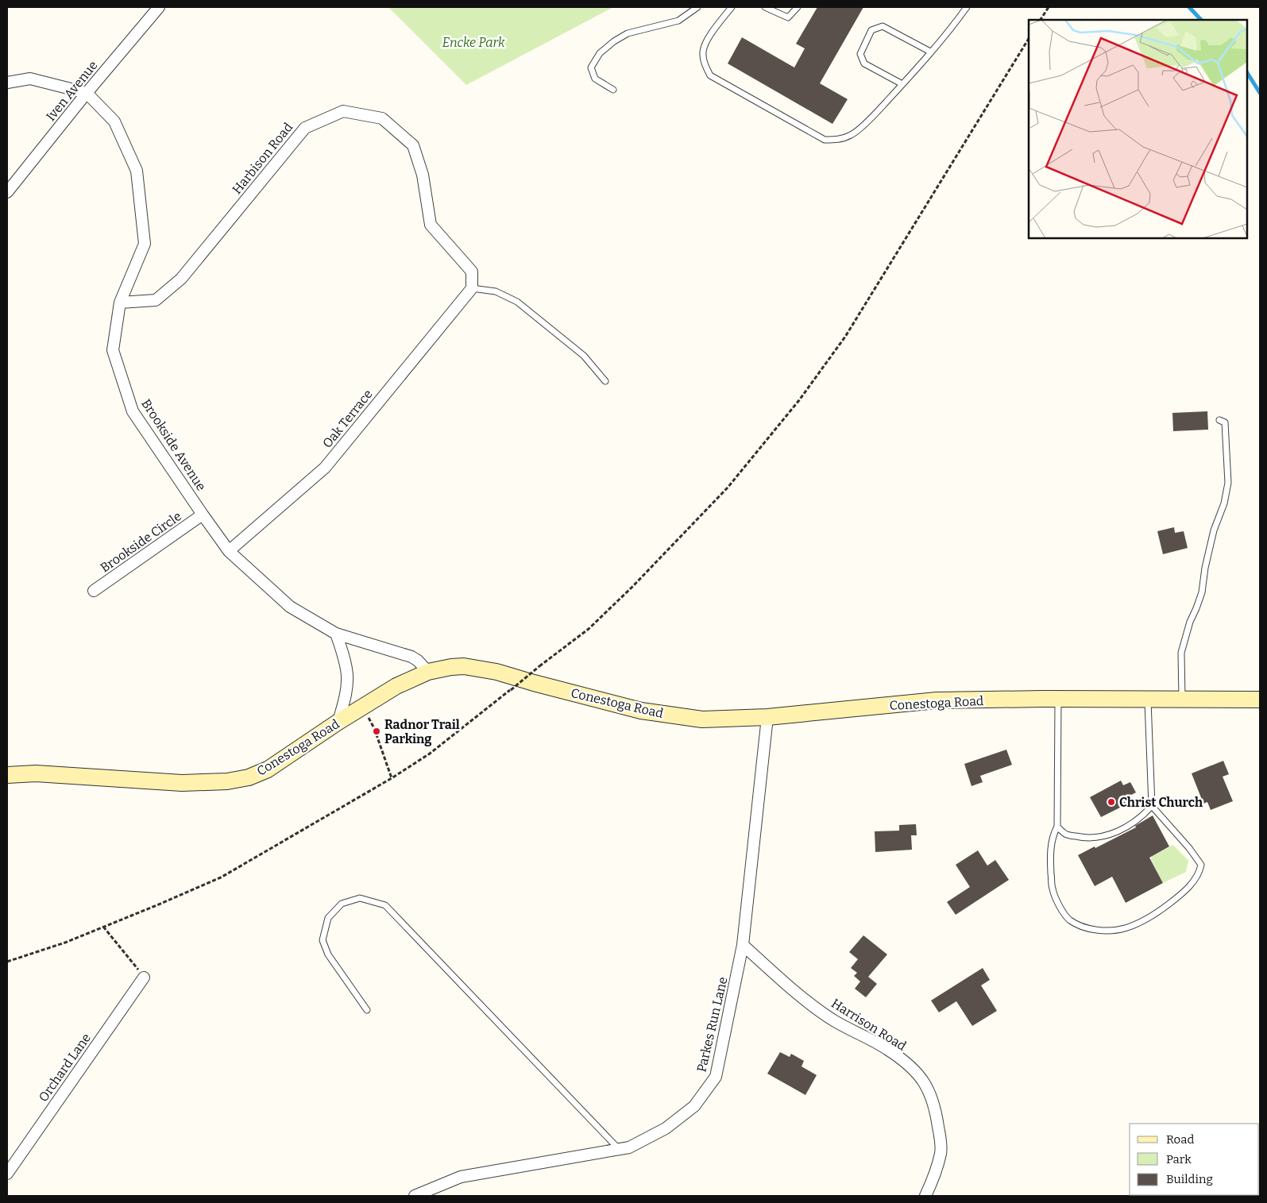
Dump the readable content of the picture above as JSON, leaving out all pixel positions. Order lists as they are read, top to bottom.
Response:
{
  "streets": {
    "main road": ["Conestoga Road"],
    "street": [
      "Iven Avenue",
      "Harbison Road",
      "Oak Terrace",
      "Brookside Avenue",
      "Brookside Circle",
      "Parkes Run Lane",
      "Harrison Road",
      "Orchard Lane"
    ]
  },
  "crossings": [
    ["Iven Avenue", "Brookside Avenue"],
    ["Harbison Road", "Oak Terrace"],
    ["Harbison Road", "Brookside Avenue"],
    ["Oak Terrace", "Brookside Avenue"],
    ["Brookside Avenue", "Brookside Circle"],
    ["Brookside Avenue", "Conestoga Road"],
    ["Conestoga Road", "Parkes Run Lane"],
    ["Parkes Run Lane", "Harrison Road"]
  ],
  "parks": ["Encke Park"],
  "places": ["Radnor Trail Parking", "Christ Church"],
  "legend": ["Road", "Park", "Building"]
}
